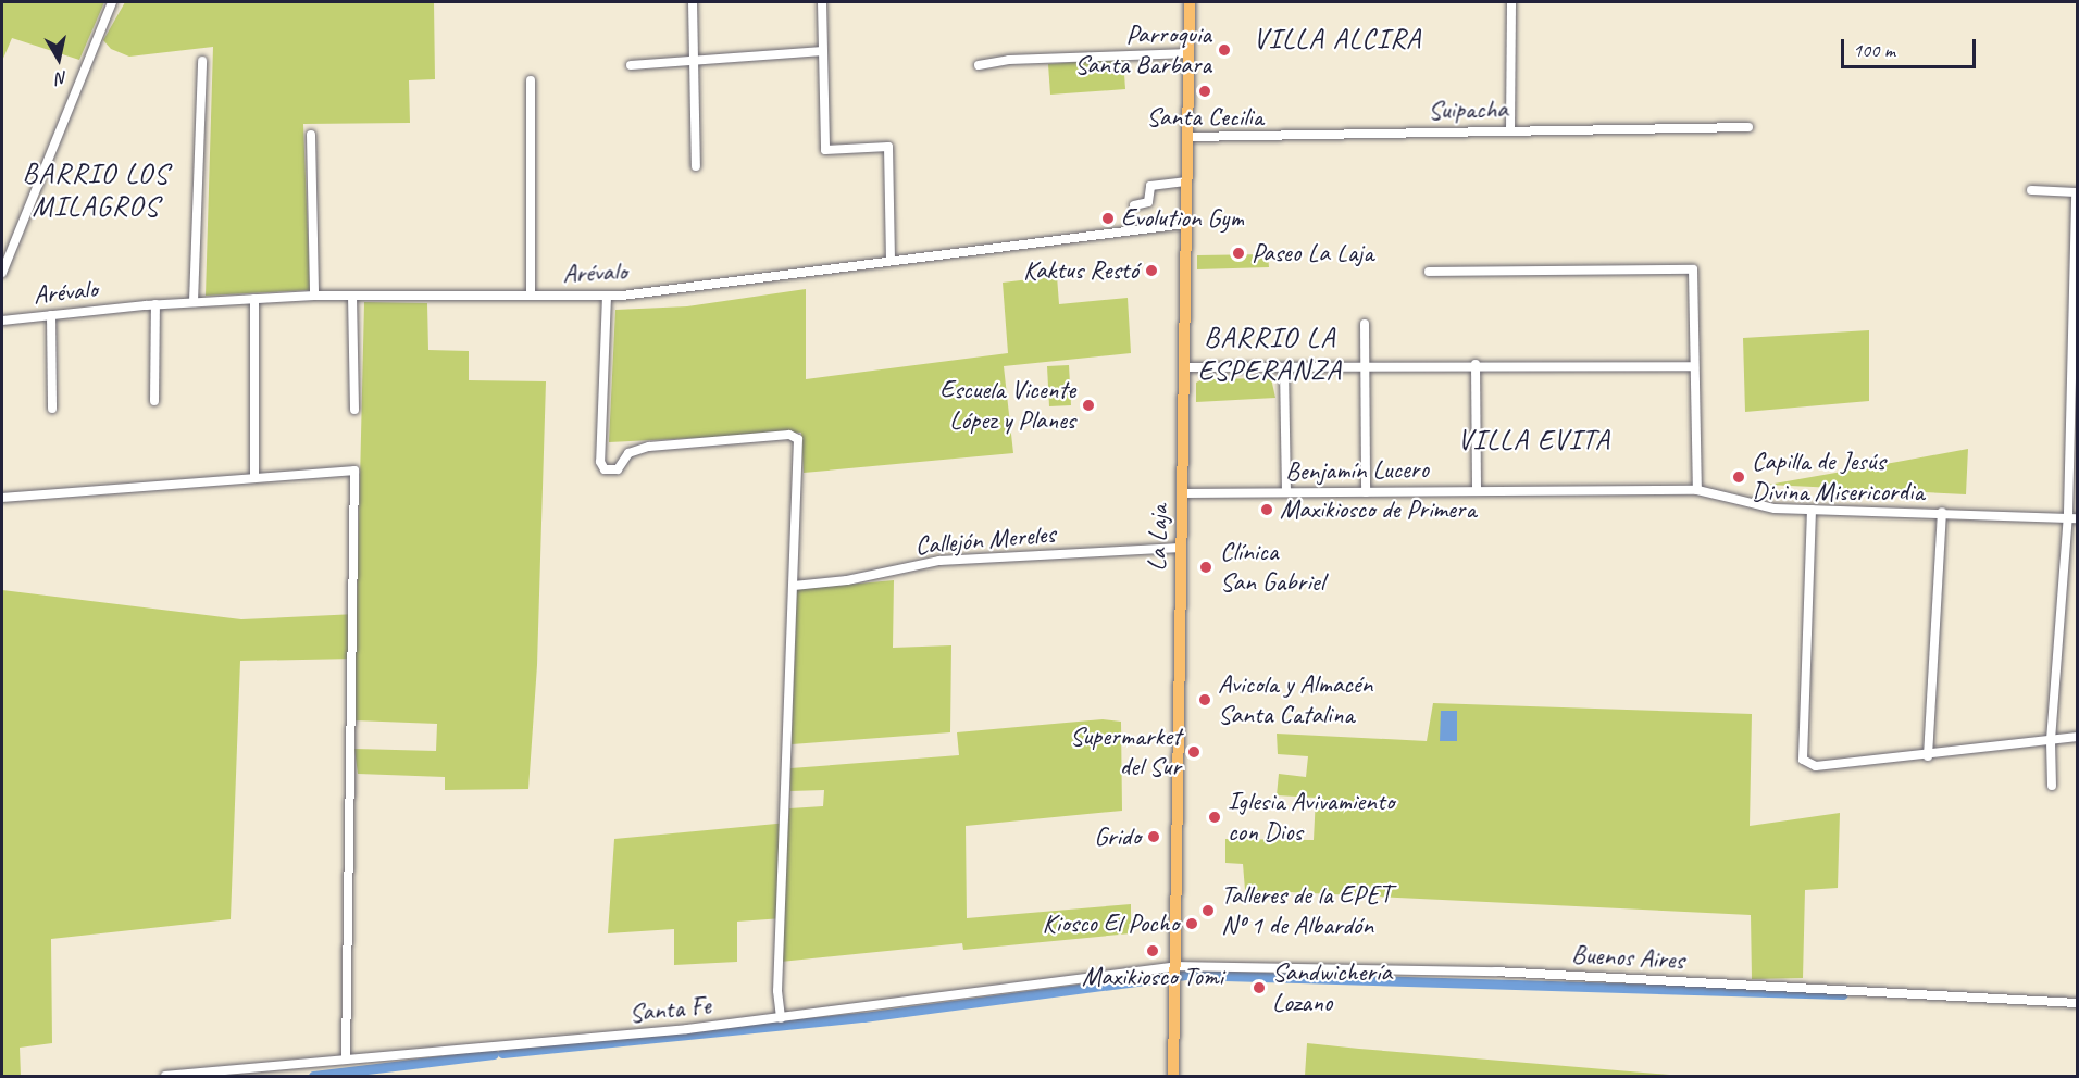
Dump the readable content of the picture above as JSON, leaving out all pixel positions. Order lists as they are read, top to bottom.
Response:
{
  "streets": {
    "main road": ["La Laja"],
    "street": [
      "Suipacha",
      "Arévalo",
      "Benjamín Lucero",
      "Callejón Mereles",
      "Buenos Aires",
      "Santa Fe"
    ]
  },
  "crossings": [
    ["Suipacha", "La Laja"],
    ["Arévalo", "La Laja"],
    ["Benjamín Lucero", "La Laja"],
    ["La Laja", "Callejón Mereles"],
    ["La Laja", "Buenos Aires"],
    ["La Laja", "Santa Fe"],
    ["Buenos Aires", "Santa Fe"]
  ],
  "districts": [
    "VILLA ALCIRA",
    "BARRIO LOS MILAGROS",
    "BARRIO LA ESPERANZA",
    "VILLA EVITA"
  ],
  "places": [
    "Parroquia Santa Barbara",
    "Santa Cecilia",
    "Evolution Gym",
    "Paseo La Laja",
    "Kaktus Restó",
    "Escuela Vicente López y Planes",
    "Capilla de Jesús Divina Misericordia",
    "Maxikiosco de Primera",
    "Clínica San Gabriel",
    "Avicola y Almacén Santa Catalina",
    "Supermarket del Sur",
    "Iglesia Avivamiento con Dios",
    "Grido",
    "Talleres de la EPET Nº 1 de Albardón",
    "Kiosco El Pocho",
    "Maxikiosco Tomi",
    "Sandwichería Lozano"
  ],
  "scale_bar": "100 m",
  "north": "bottom"
}
